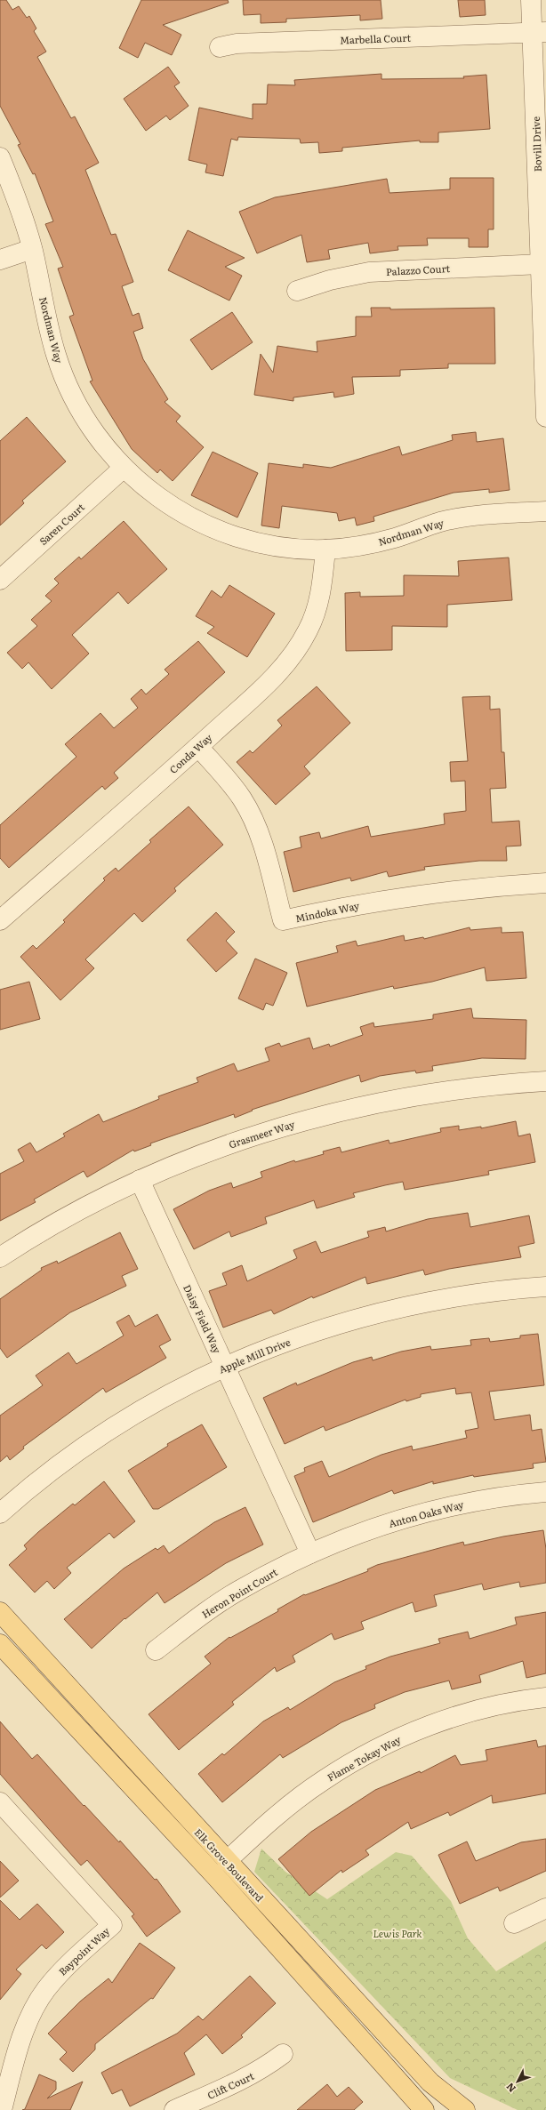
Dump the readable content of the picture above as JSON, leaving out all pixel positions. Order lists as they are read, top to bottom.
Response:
{
  "streets": {
    "main road": ["Elk Grove Boulevard"],
    "street": [
      "Marbella Court",
      "Bovill Drive",
      "Palazzo Court",
      "Nordman Way",
      "Saren Court",
      "Conda Way",
      "Mindoka Way",
      "Grasmeer Way",
      "Daisy Field Way",
      "Apple Mill Drive",
      "Anton Oaks Way",
      "Heron Point Court",
      "Flame Tokay Way",
      "Baypoint Way",
      "Clift Court"
    ]
  },
  "crossings": [
    ["Marbella Court", "Bovill Drive"],
    ["Bovill Drive", "Palazzo Court"],
    ["Nordman Way", "Saren Court"],
    ["Nordman Way", "Conda Way"],
    ["Conda Way", "Mindoka Way"],
    ["Grasmeer Way", "Daisy Field Way"],
    ["Daisy Field Way", "Apple Mill Drive"],
    ["Daisy Field Way", "Anton Oaks Way"],
    ["Daisy Field Way", "Heron Point Court"],
    ["Anton Oaks Way", "Heron Point Court"],
    ["Flame Tokay Way", "Elk Grove Boulevard"]
  ],
  "parks": ["Lewis Park"],
  "north": "bottom left"
}
